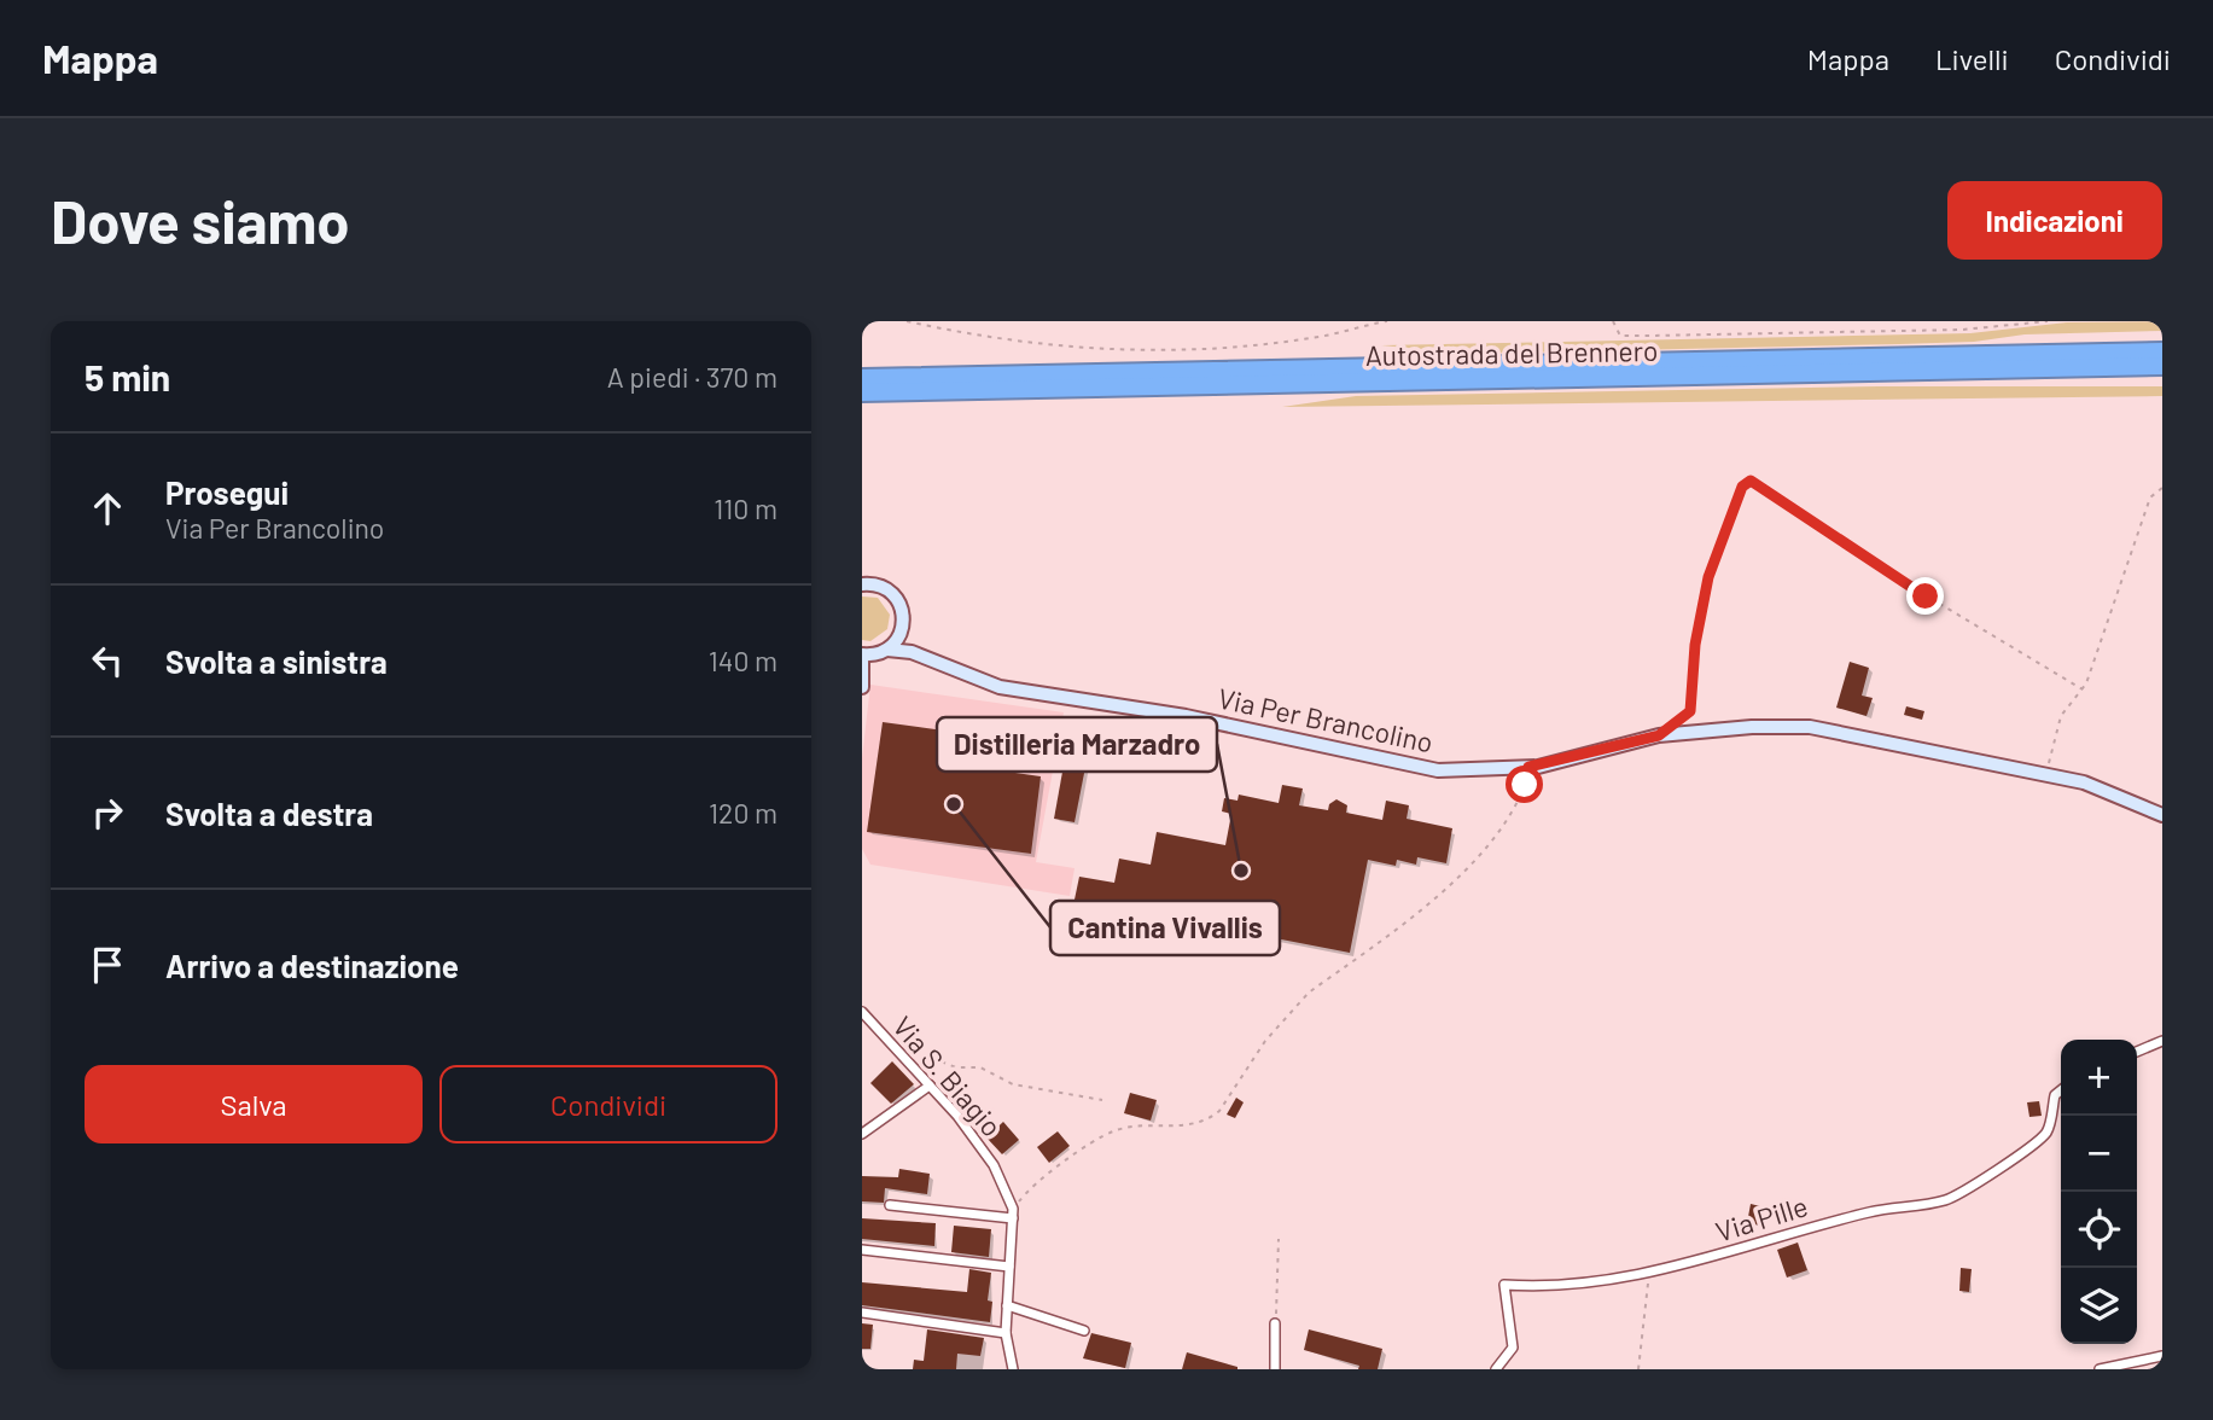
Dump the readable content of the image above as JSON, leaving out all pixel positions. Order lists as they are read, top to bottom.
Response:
{
  "streets": {
    "highway": ["Autostrada del Brennero"],
    "main road": ["Via Per Brancolino"],
    "street": ["Via S. Biagio", "Via Pille"]
  },
  "places": ["Cantina Vivallis", "Distilleria Marzadro"],
  "page": {
    "header": "Mappa",
    "nav": ["Mappa", "Livelli", "Condividi"],
    "buttons": [
      "Indicazioni",
      ["Salva", "Condividi"]
    ],
    "title": "Dove siamo",
    "heading": ["5 min", "A piedi · 370 m"],
    "list": [
      ["Prosegui", "Via Per Brancolino", "110 m"],
      ["Svolta a sinistra", "140 m"],
      ["Svolta a destra", "120 m"],
      "Arrivo a destinazione"
    ],
    "map_buttons": ["+", "−"]
  }
}
